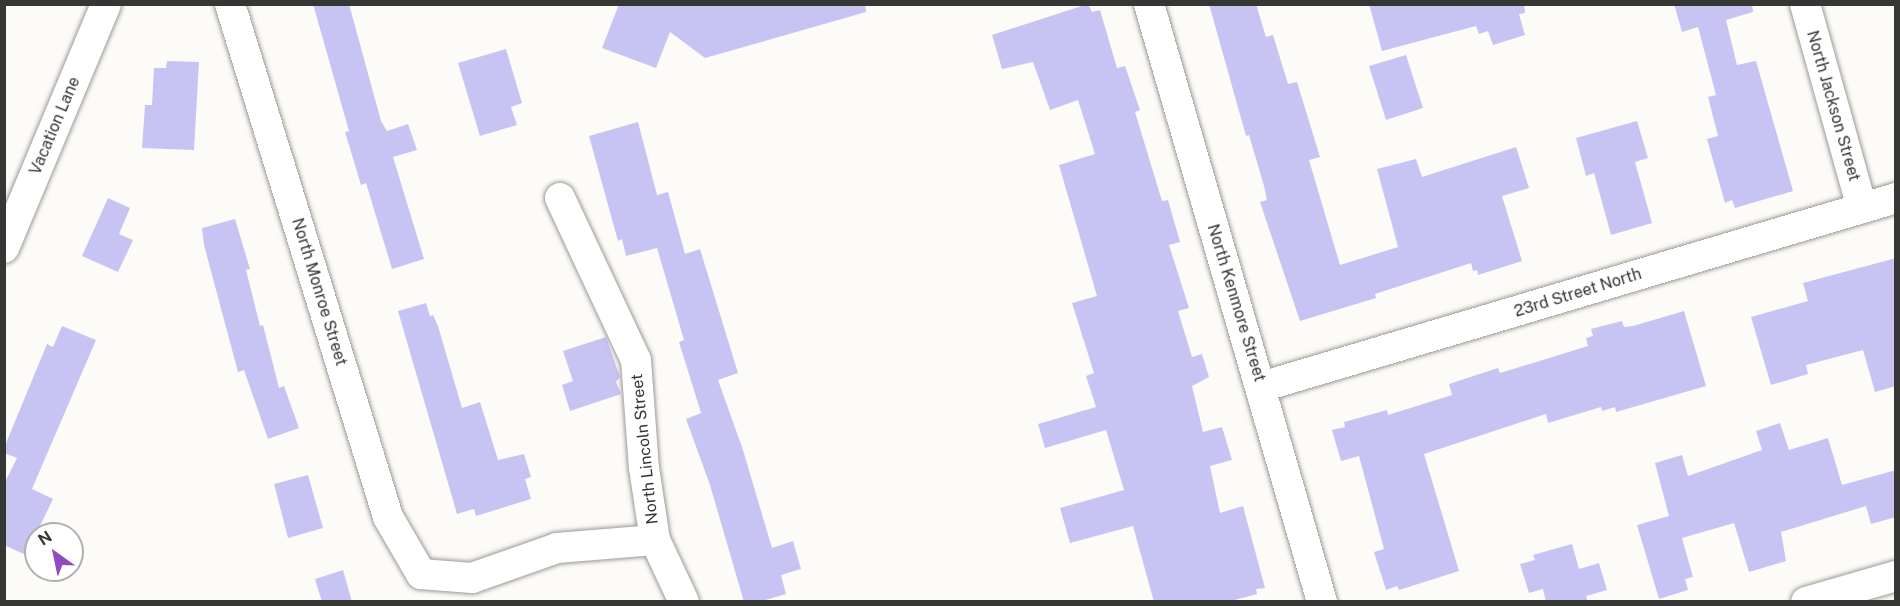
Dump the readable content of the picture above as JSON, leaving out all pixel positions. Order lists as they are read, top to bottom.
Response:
{
  "streets": {
    "street": [
      "North Jackson Street",
      "Vacation Lane",
      "North Monroe Street",
      "23rd Street North",
      "North Kenmore Street",
      "North Lincoln Street"
    ]
  },
  "crossings": [
    ["North Jackson Street", "23rd Street North"],
    ["North Monroe Street", "North Lincoln Street"],
    ["23rd Street North", "North Kenmore Street"]
  ],
  "north": "top left"
}
